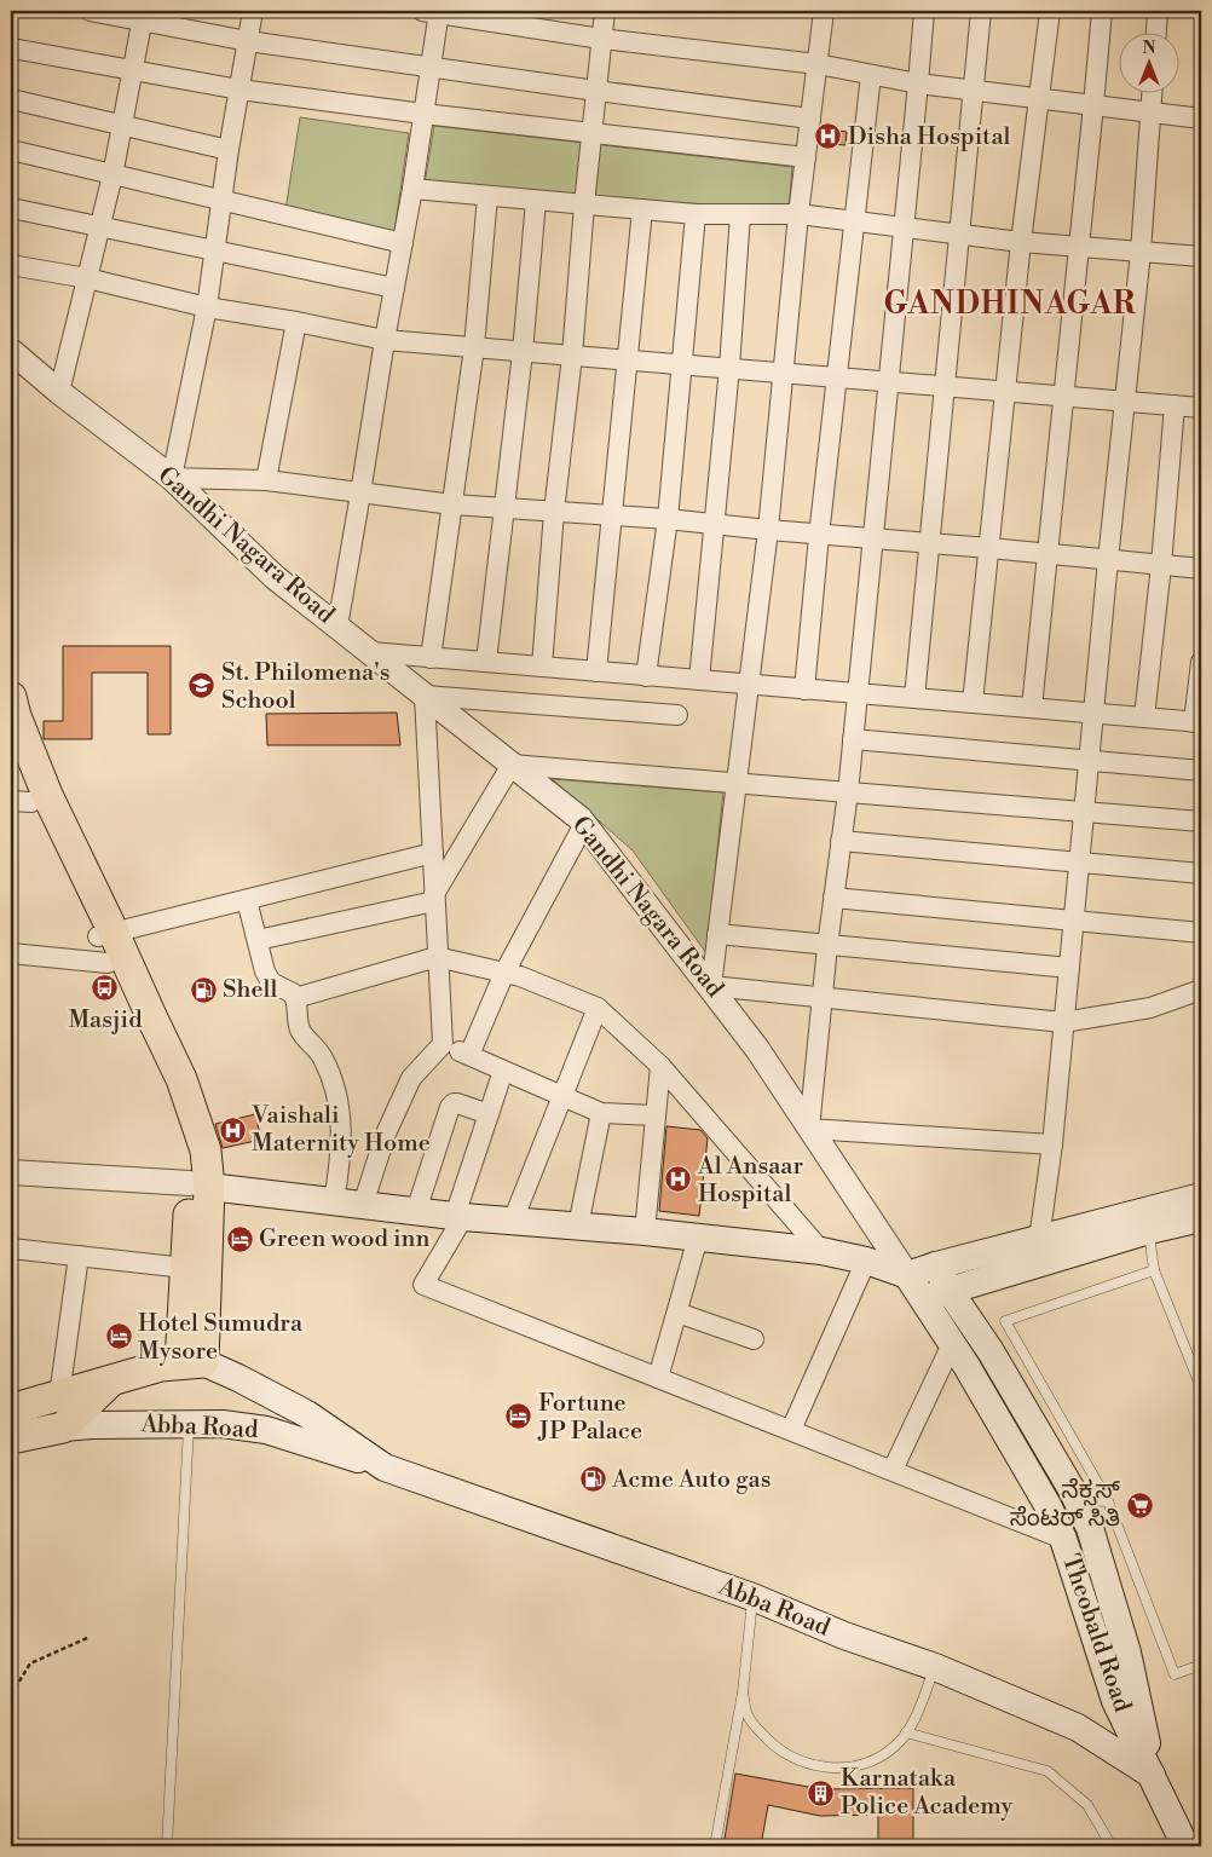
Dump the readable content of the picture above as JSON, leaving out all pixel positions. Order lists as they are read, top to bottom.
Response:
{
  "streets": {
    "main road": ["Abba Road", "Theobald Road"],
    "street": ["Gandhi Nagara Road"]
  },
  "crossings": [
    ["Gandhi Nagara Road", "Theobald Road"],
    ["Abba Road", "Theobald Road"]
  ],
  "districts": ["GANDHINAGAR"],
  "places": {
    "hospital": ["Disha Hospital", "Vaishali Maternity Home", "Al Ansaar Hospital"],
    "school or university": ["St. Philomena's School"],
    "bus stop": ["Masjid"],
    "fuel station": ["Shell", "Acme Auto gas"],
    "hotel": ["Green wood inn", "Hotel Sumudra Mysore", "Fortune JP Palace"],
    "supermarket": ["ನೆಕ್ಸಸ್ ಸೆಂಟರ್ ಸಿತಿ"],
    "building": ["Karnataka Police Academy"]
  },
  "north": "top"
}
